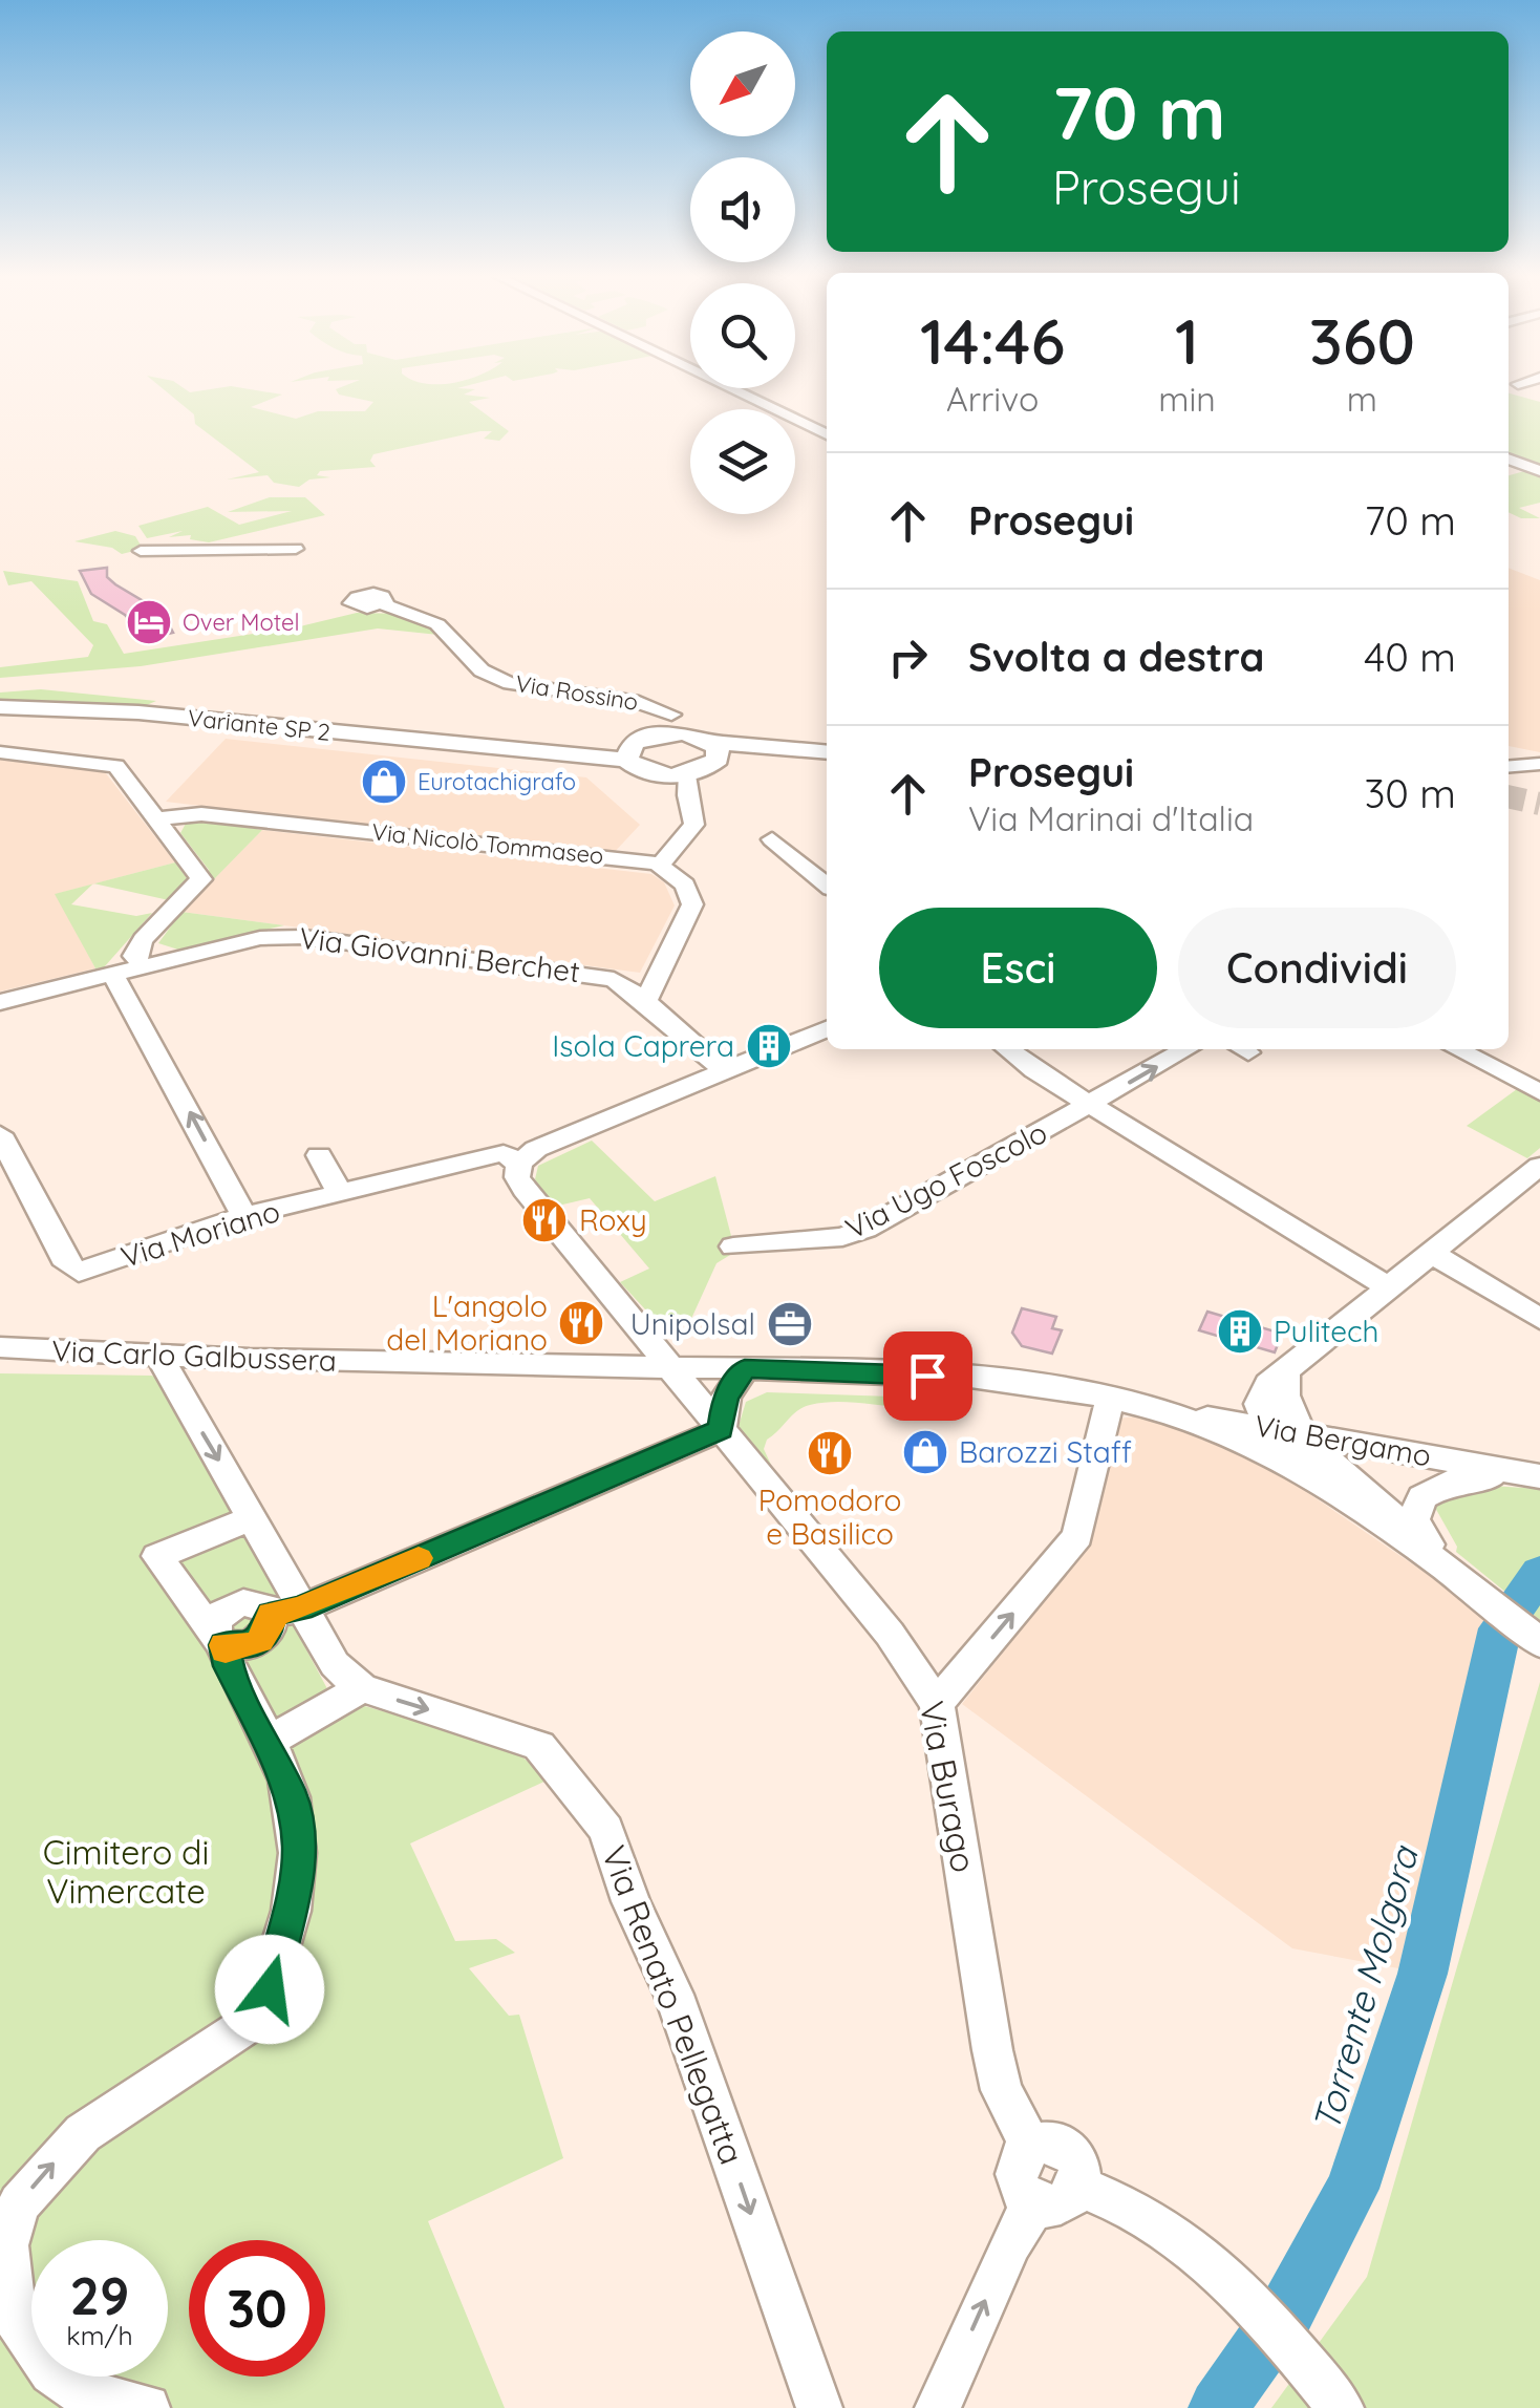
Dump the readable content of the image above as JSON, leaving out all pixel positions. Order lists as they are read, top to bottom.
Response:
{
  "streets": {
    "main road": ["Variante SP 2"],
    "street": [
      "Via Rossino",
      "Via Nicolò Tommaseo",
      "Via Giovanni Berchet",
      "Via Ugo Foscolo",
      "Via Moriano",
      "Via Carlo Galbussera",
      "Via Bergamo",
      "Via Burago",
      "Via Renato Pellegatta"
    ]
  },
  "crossings": [
    ["Via Rossino", "Variante SP 2"],
    ["Via Moriano", "Via Burago"],
    ["Via Carlo Galbussera", "Via Bergamo"],
    ["Via Carlo Galbussera", "Via Burago"],
    ["Via Carlo Galbussera", "Via Renato Pellegatta"]
  ],
  "one_way": ["Via Renato Pellegatta"],
  "water": ["Torrente Molgora"],
  "parks": ["Cimitero di Vimercate"],
  "places": {
    "hotel": ["Over Motel"],
    "shop": ["Eurotachigrafo", "Barozzi Staff"],
    "building": ["Isola Caprera", "Pulitech"],
    "restaurant": ["Roxy", "L'angolo del Moriano", "Pomodoro e Basilico"],
    "office": ["Unipolsal"]
  },
  "north": "bottom left",
  "page": {
    "turn": ["70 m", "Prosegui"],
    "eta": [
      "14:46",
      "Arrivo",
      "1",
      "min",
      "360",
      "m"
    ],
    "list": [
      {
        "name": "Prosegui",
        "value": "70 m"
      },
      {
        "name": "Svolta a destra",
        "value": "40 m"
      },
      {
        "name": "Prosegui",
        "note": "Via Marinai d'Italia",
        "value": "30 m"
      }
    ],
    "buttons": ["Esci", "Condividi"],
    "speed": "29 km/h",
    "limit": "30"
  }
}
